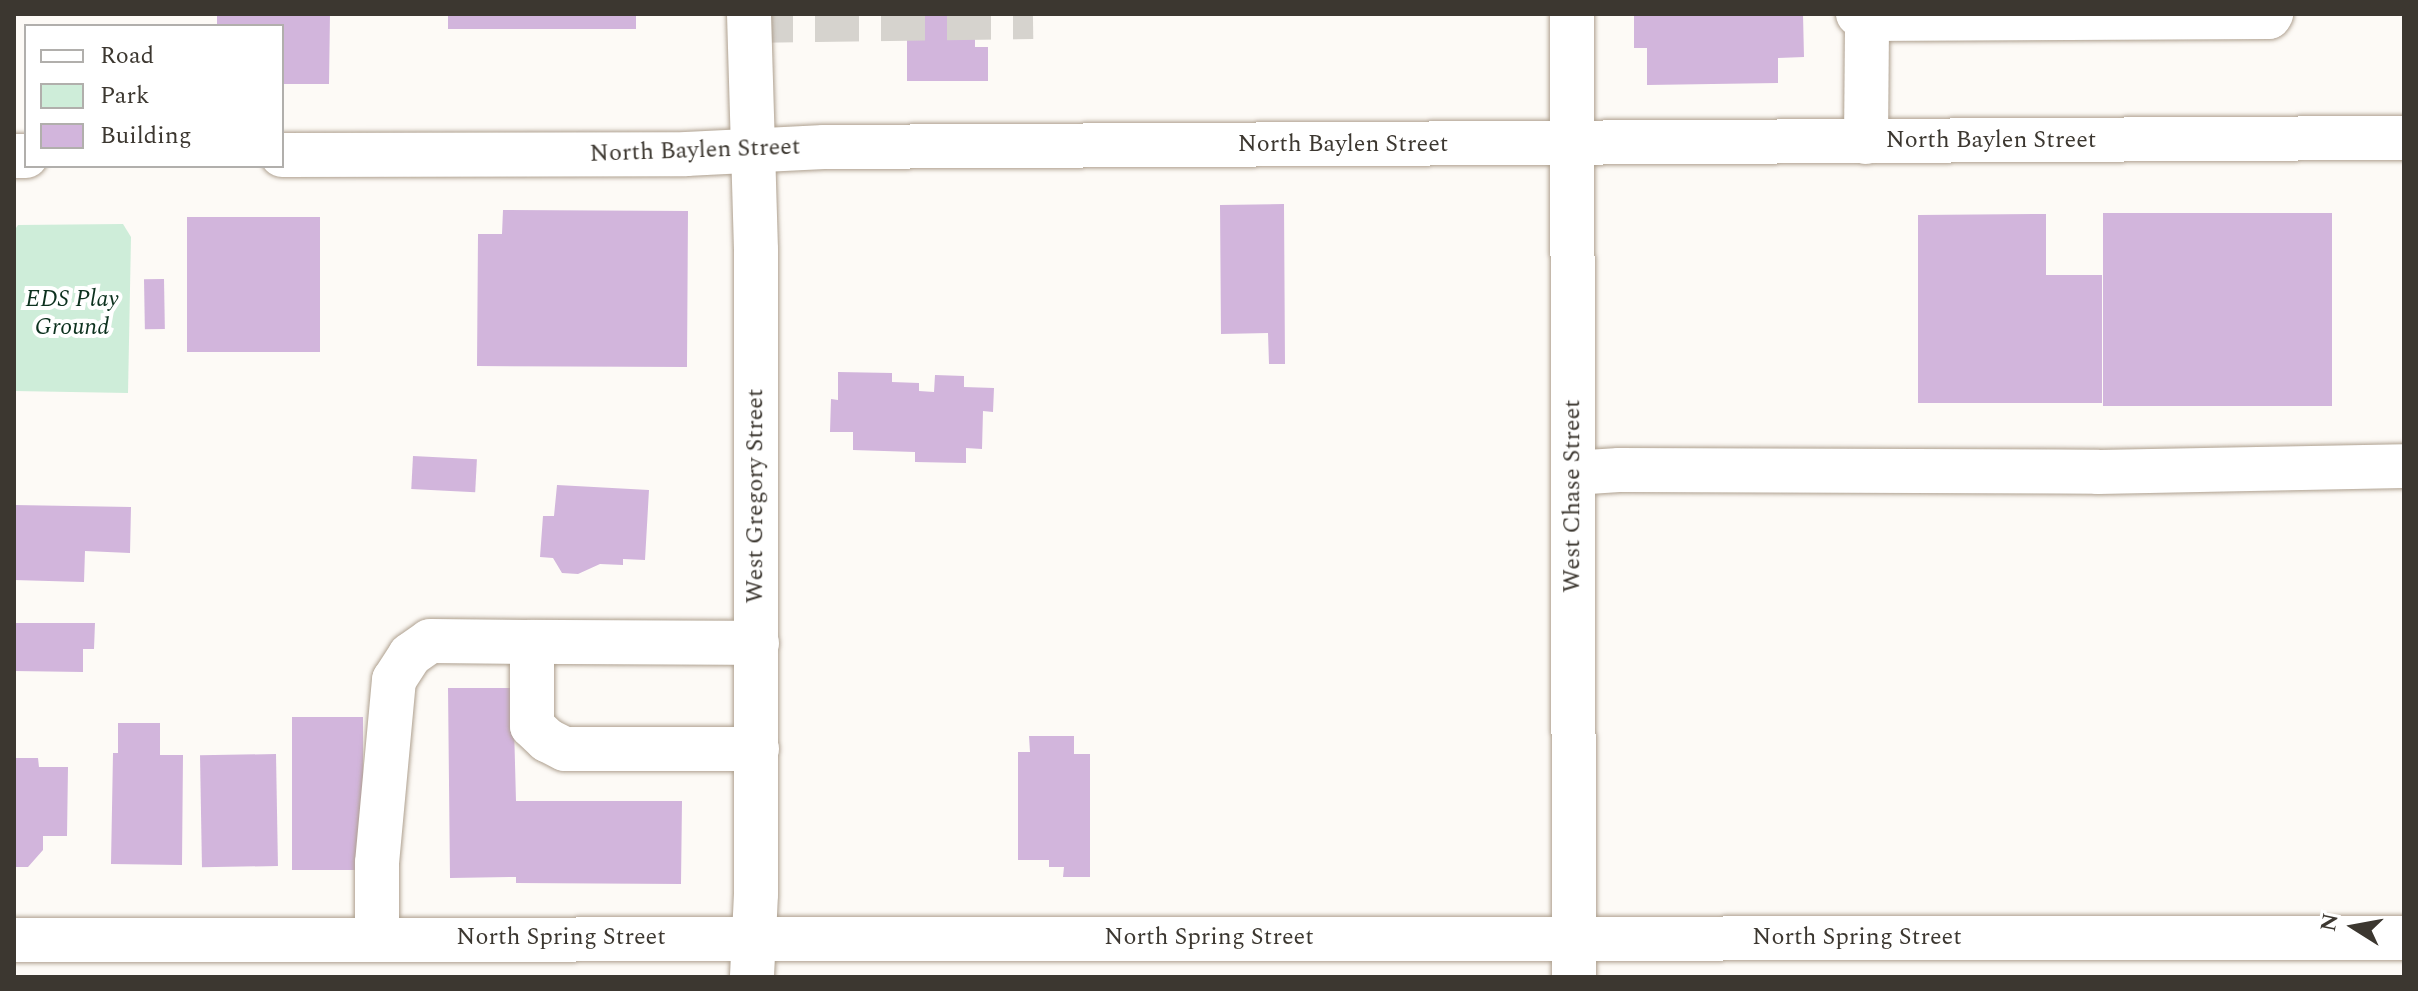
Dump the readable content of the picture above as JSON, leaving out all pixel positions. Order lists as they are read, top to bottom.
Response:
{
  "streets": {
    "street": [
      "North Baylen Street",
      "West Gregory Street",
      "West Chase Street",
      "North Spring Street"
    ]
  },
  "crossings": [
    ["North Baylen Street", "West Gregory Street"],
    ["North Baylen Street", "West Chase Street"],
    ["West Gregory Street", "North Spring Street"],
    ["West Chase Street", "North Spring Street"]
  ],
  "parks": ["EDS Play Ground"],
  "legend": ["Road", "Park", "Building"],
  "north": "left"
}
